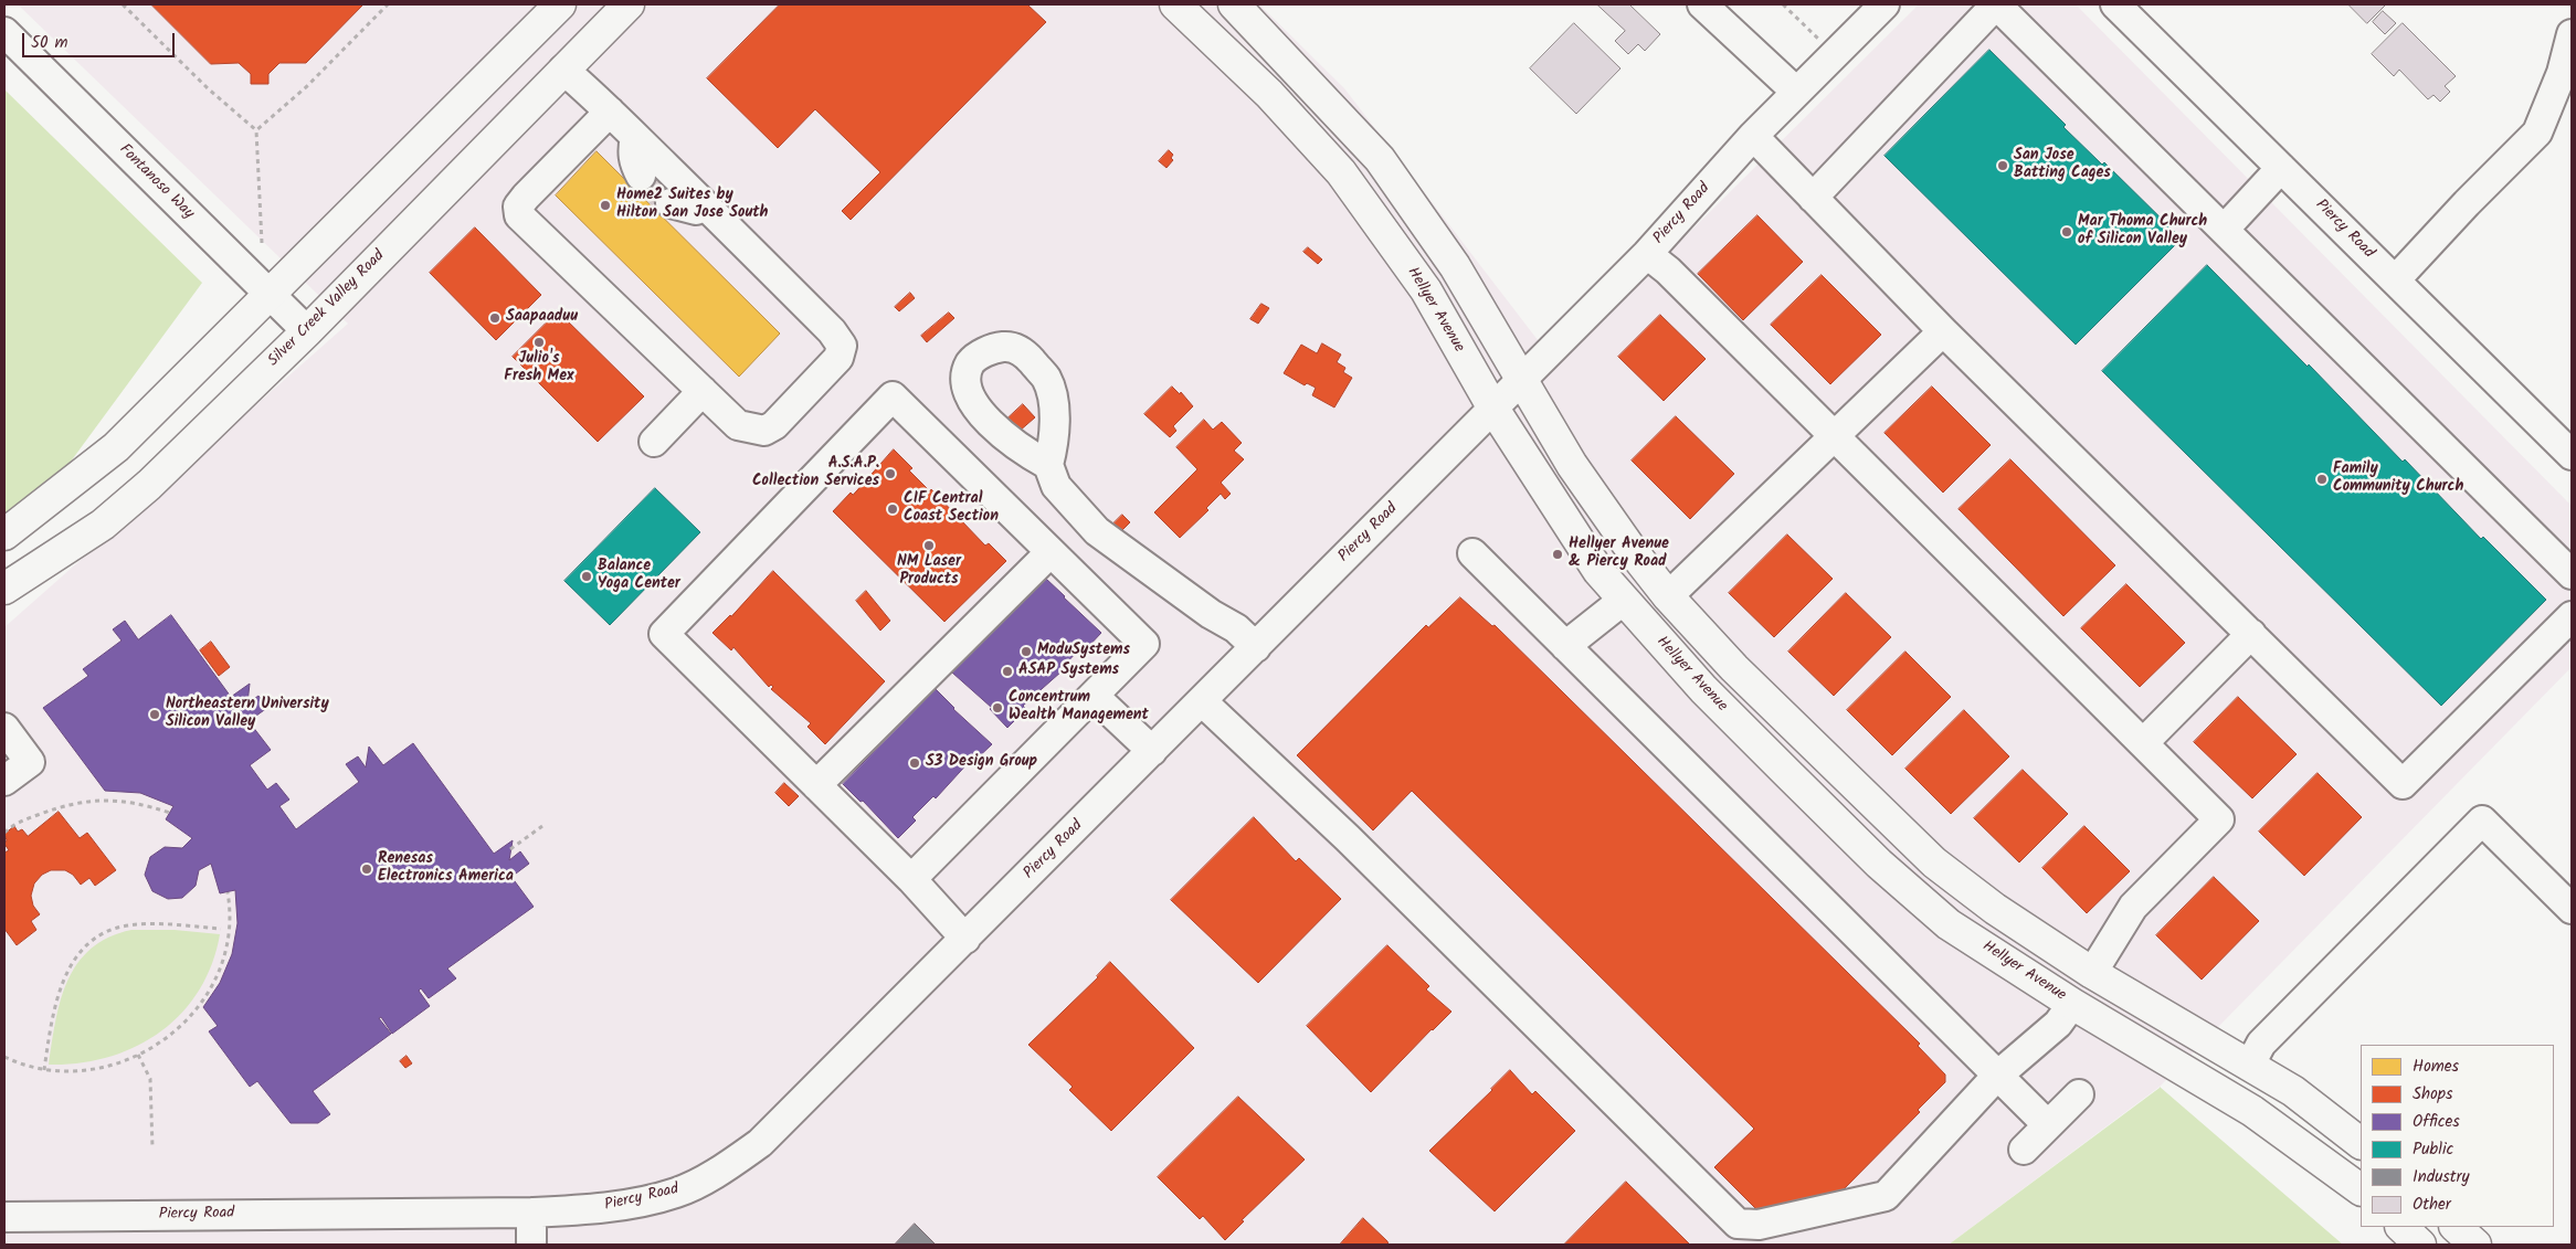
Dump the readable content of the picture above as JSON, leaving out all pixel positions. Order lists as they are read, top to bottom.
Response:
{
  "streets": {
    "main road": ["Silver Creek Valley Road", "Hellyer Avenue"],
    "street": ["Fontanoso Way", "Piercy Road"]
  },
  "crossings": [
    ["Fontanoso Way", "Silver Creek Valley Road"],
    ["Piercy Road", "Hellyer Avenue"]
  ],
  "places": [
    "San Jose Batting Cages",
    "Home2 Suites by Hilton San Jose South",
    "Mar Thoma Church of Silicon Valley",
    "Saapaaduu",
    "Julio's Fresh Mex",
    "A.S.A.P. Collection Services",
    "Family Community Church",
    "CIF Central Coast Section",
    "NM Laser Products",
    "Hellyer Avenue & Piercy Road",
    "Balance Yoga Center",
    "ModuSystems",
    "ASAP Systems",
    "Concentrum Wealth Management",
    "Northeastern University Silicon Valley",
    "S3 Design Group",
    "Renesas Electronics America"
  ],
  "legend": [
    "Homes",
    "Shops",
    "Offices",
    "Public",
    "Industry",
    "Other"
  ],
  "scale_bar": "50 m"
}
